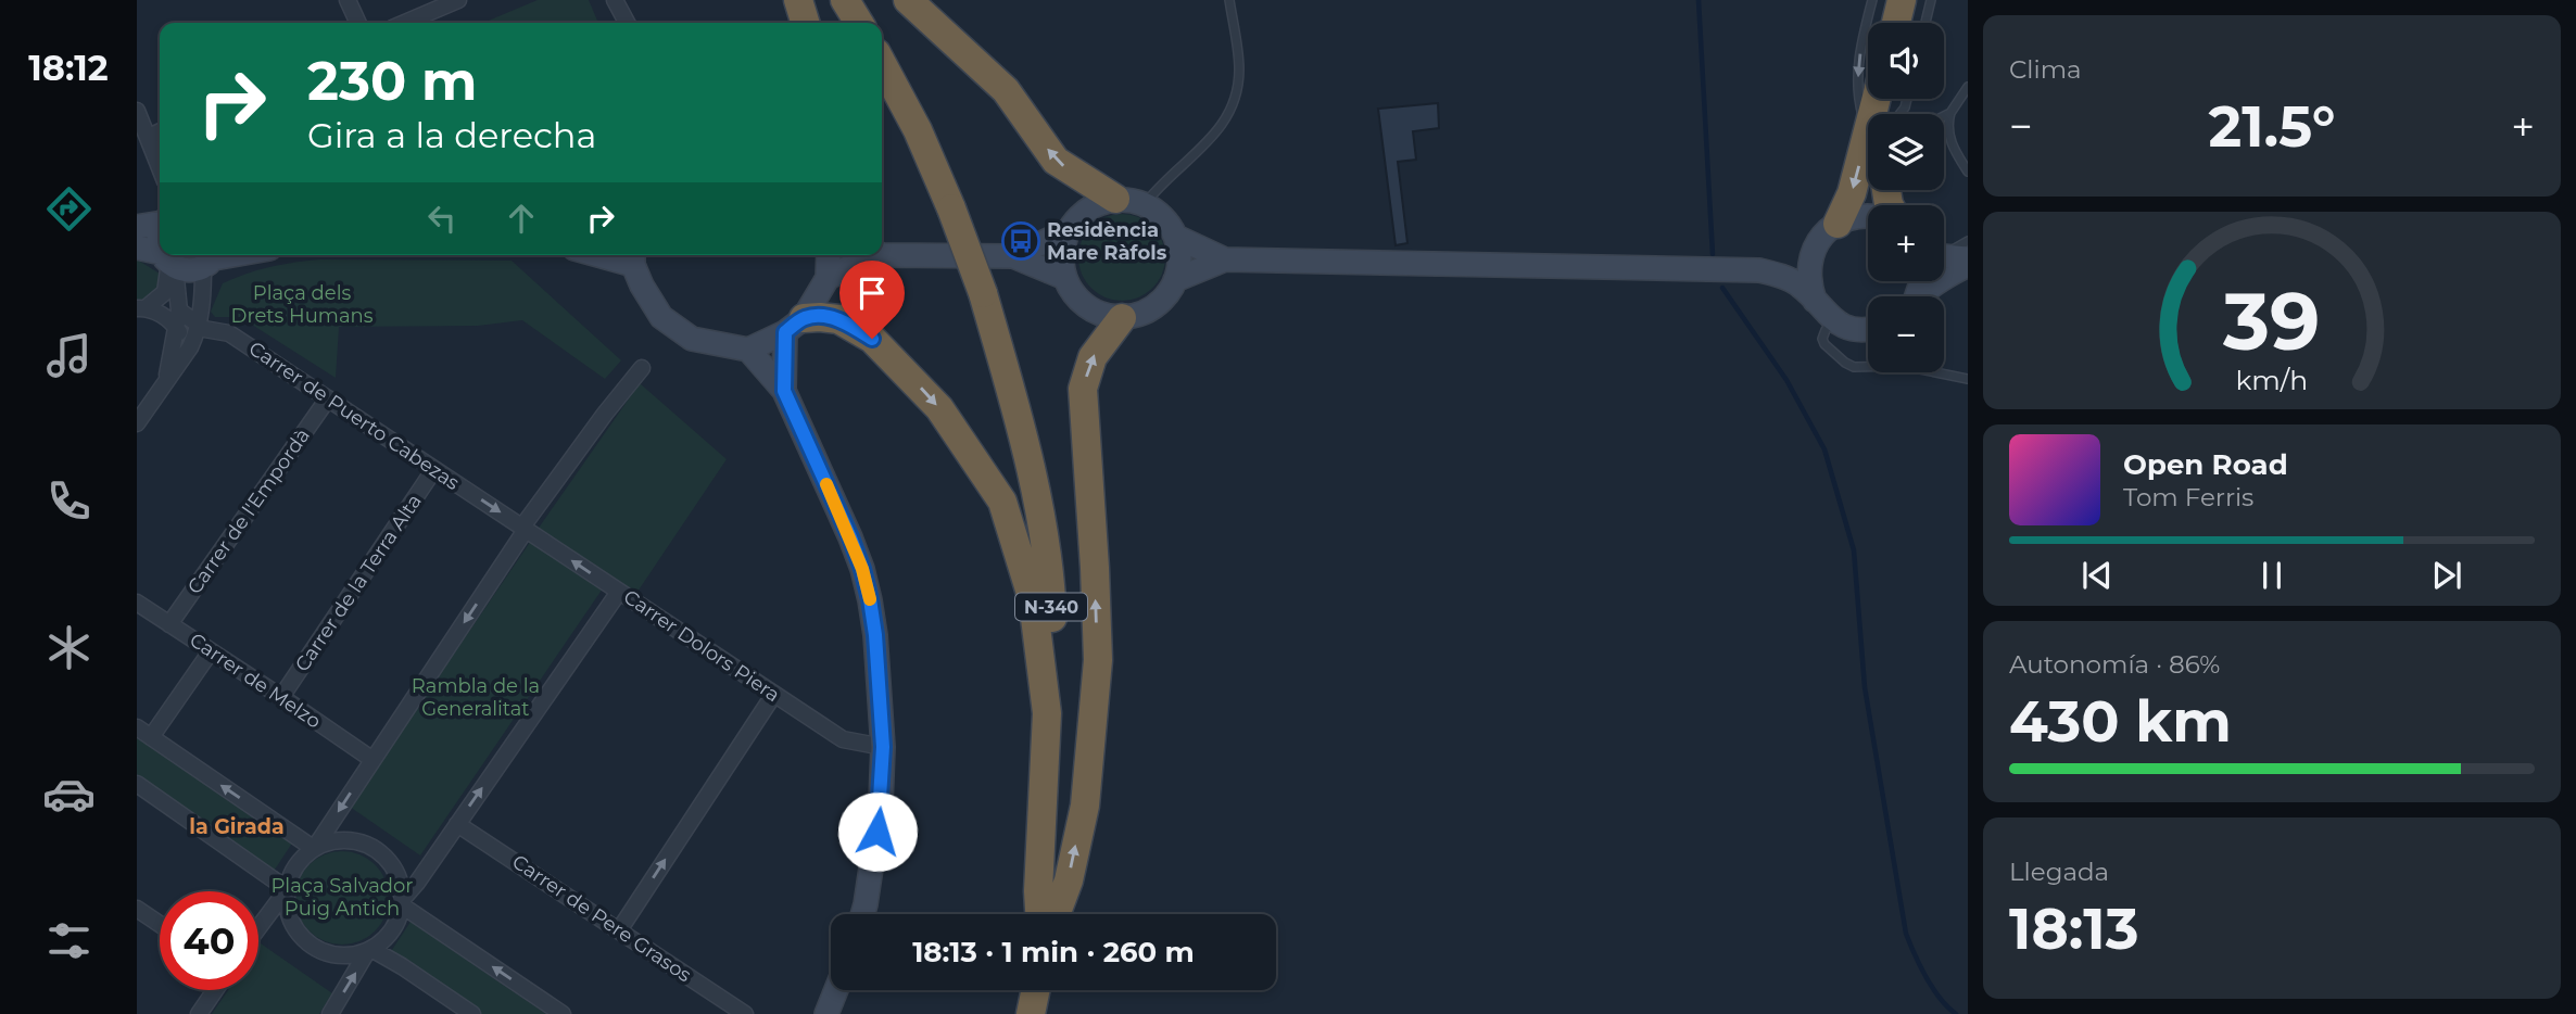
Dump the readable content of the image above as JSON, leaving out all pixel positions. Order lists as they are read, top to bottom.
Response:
{
  "streets": {
    "highway": ["N-340"],
    "street": [
      "Carrer de Puerto Cabezas",
      "Carrer de l'Empordà",
      "Carrer de la Terra Alta",
      "Carrer Dolors Piera",
      "Carrer de Melzo",
      "Carrer de Pere Grasos"
    ]
  },
  "crossings": [
    ["Carrer de Puerto Cabezas", "Carrer de l'Empordà"],
    ["Carrer de Puerto Cabezas", "Carrer de la Terra Alta"],
    ["Carrer de Puerto Cabezas", "Carrer Dolors Piera"],
    ["Carrer de l'Empordà", "Carrer de Melzo"],
    ["Carrer de la Terra Alta", "Carrer de Melzo"]
  ],
  "districts": ["la Girada"],
  "parks": ["Plaça dels Drets Humans", "Rambla de la Generalitat", "Plaça Salvador Puig Antich"],
  "places": {
    "bus stop": ["Residència Mare Ràfols"]
  },
  "page": {
    "tabs": "18:12",
    "tile": [
      "Clima",
      ["Autonomía · 86%", "430 km"],
      ["Llegada", "18:13"]
    ],
    "map_buttons": ["+", "−"],
    "turn": ["230 m", "Gira a la derecha"],
    "heat": ["−", "21.5°", "+"],
    "song": ["Open Road", "Tom Ferris"],
    "limit": "40",
    "trip": "18:13 · 1 min · 260 m",
    "gauge": ["39", "km/h"]
  }
}
